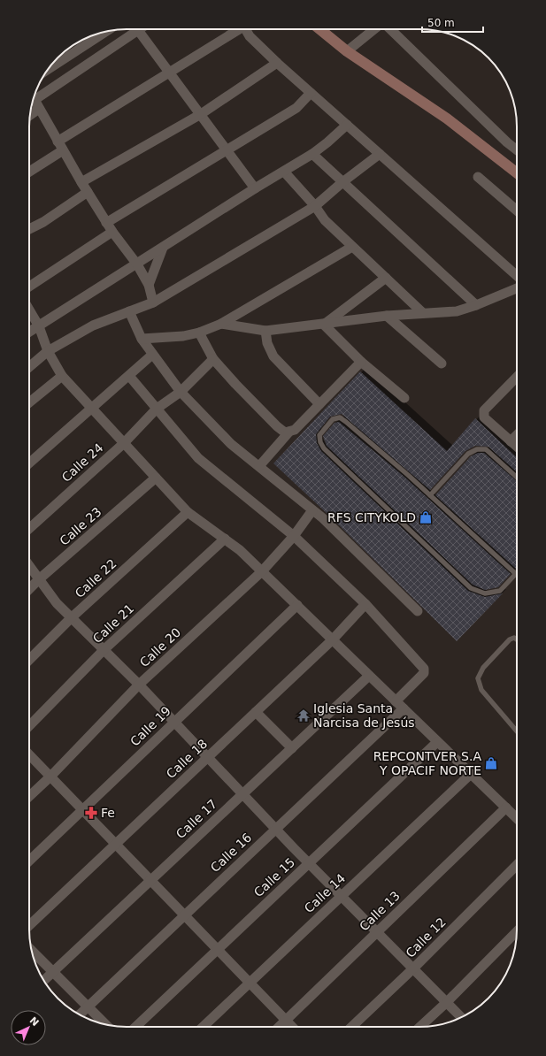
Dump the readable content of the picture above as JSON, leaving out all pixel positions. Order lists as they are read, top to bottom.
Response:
{
  "streets": {
    "street": [
      "Calle 24",
      "Calle 23",
      "Calle 22",
      "Calle 21",
      "Calle 20",
      "Calle 19",
      "Calle 18",
      "Calle 17",
      "Calle 16",
      "Calle 15",
      "Calle 14",
      "Calle 13",
      "Calle 12"
    ]
  },
  "places": {
    "shop": ["RFS CITYKOLD", "REPCONTVER S.A Y OPACIF NORTE"],
    "temple": ["Iglesia Santa Narcisa de Jesús"],
    "pharmacy": ["Fe"]
  },
  "scale_bar": "50 m",
  "north": "top right"
}
